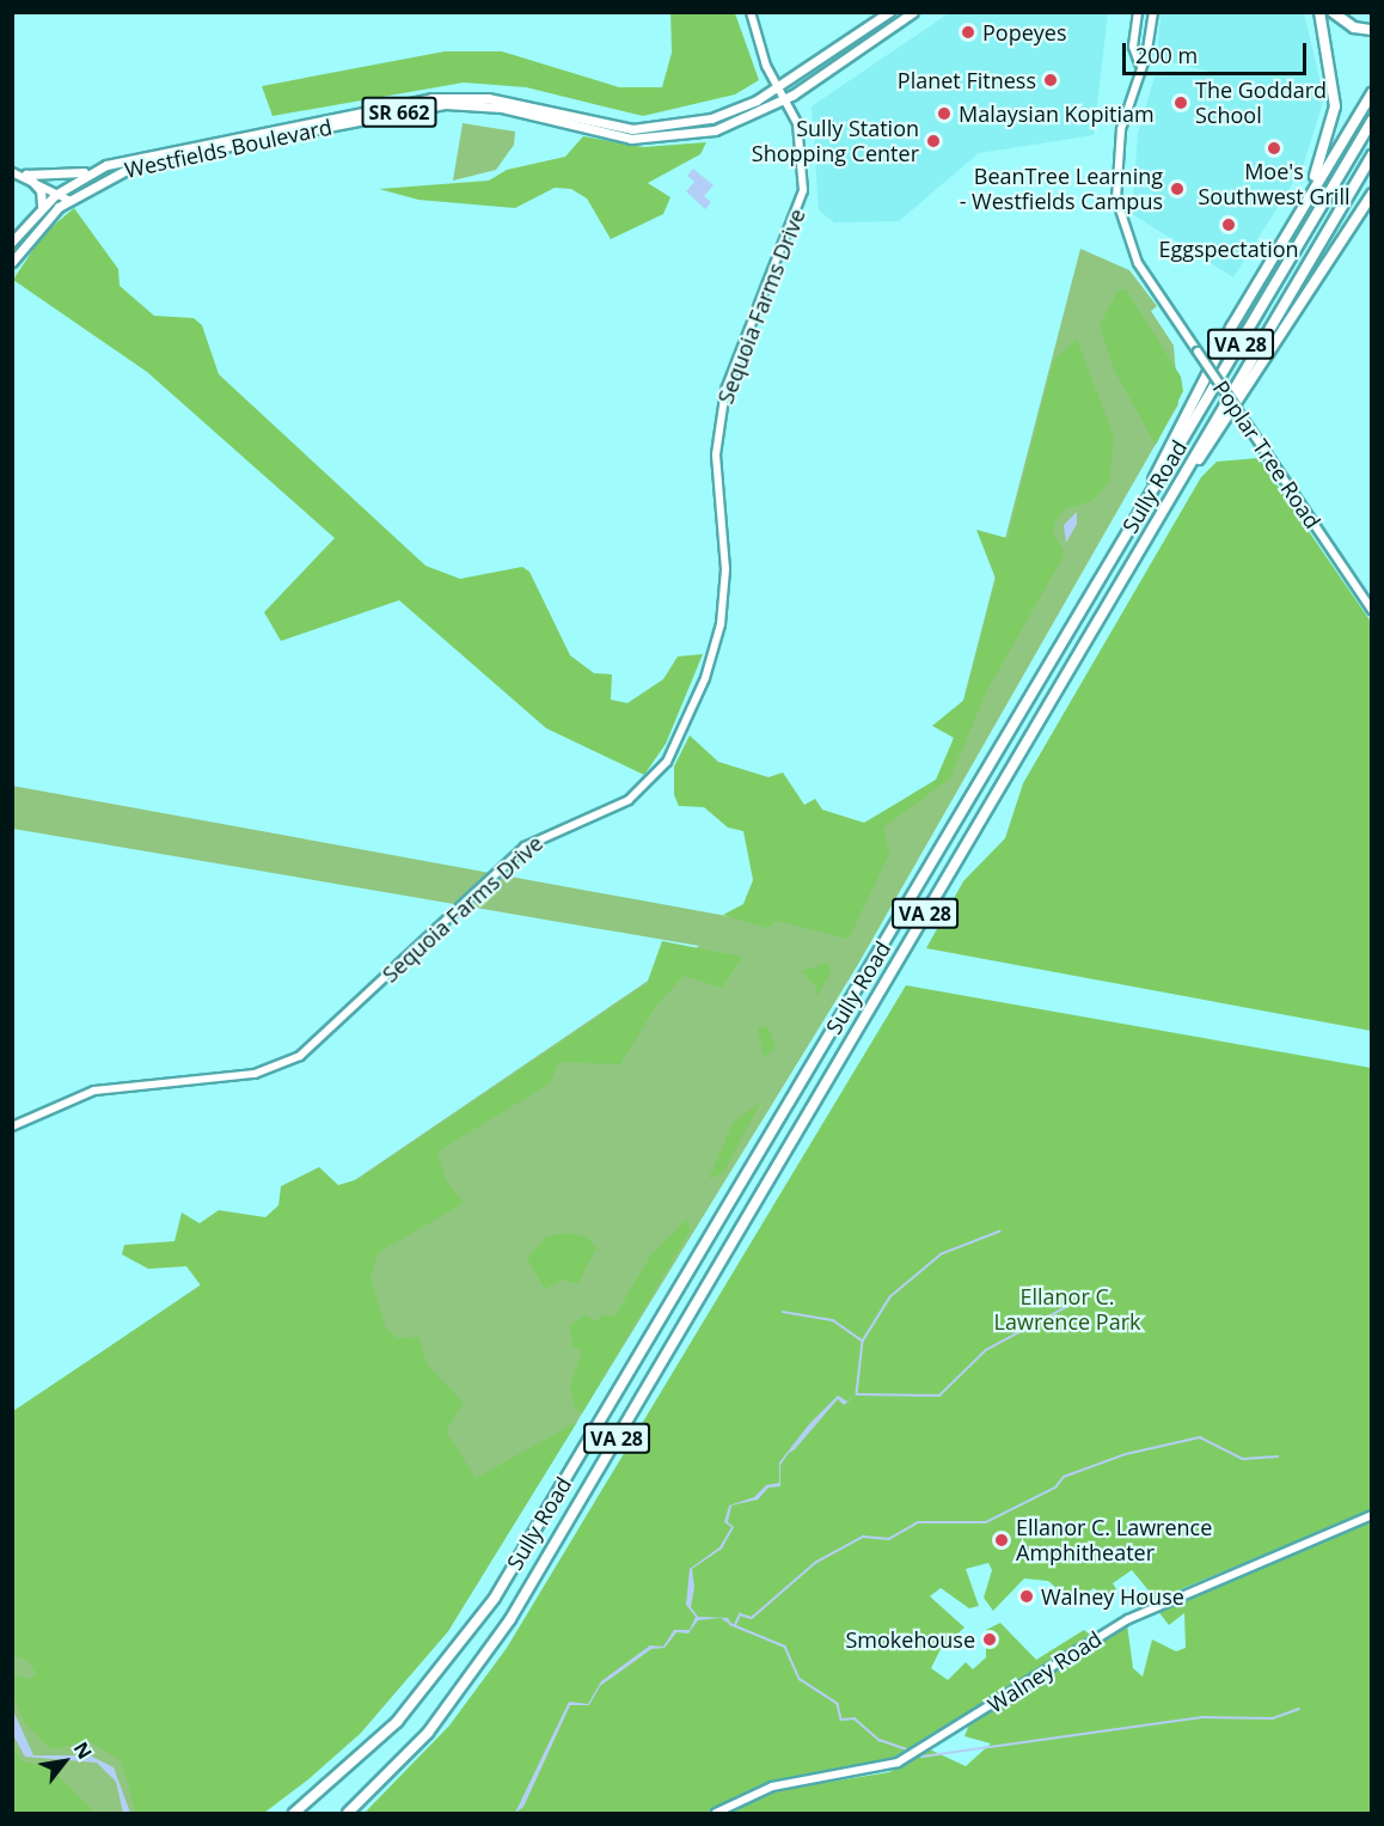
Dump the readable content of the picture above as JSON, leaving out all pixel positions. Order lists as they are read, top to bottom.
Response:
{
  "streets": {
    "highway": ["VA 28", "Sully Road"],
    "main road": ["SR 662", "Westfields Boulevard"],
    "street": ["Sequoia Farms Drive", "Poplar Tree Road", "Walney Road"]
  },
  "crossings": [
    ["Westfields Boulevard", "Sequoia Farms Drive"]
  ],
  "parks": ["Ellanor C. Lawrence Park"],
  "places": [
    "Popeyes",
    "Planet Fitness",
    "The Goddard School",
    "Malaysian Kopitiam",
    "Sully Station Shopping Center",
    "Moe's Southwest Grill",
    "BeanTree Learning - Westfields Campus",
    "Eggspectation",
    "Ellanor C. Lawrence Amphitheater",
    "Walney House",
    "Smokehouse"
  ],
  "scale_bar": "200 m",
  "north": "top right"
}
